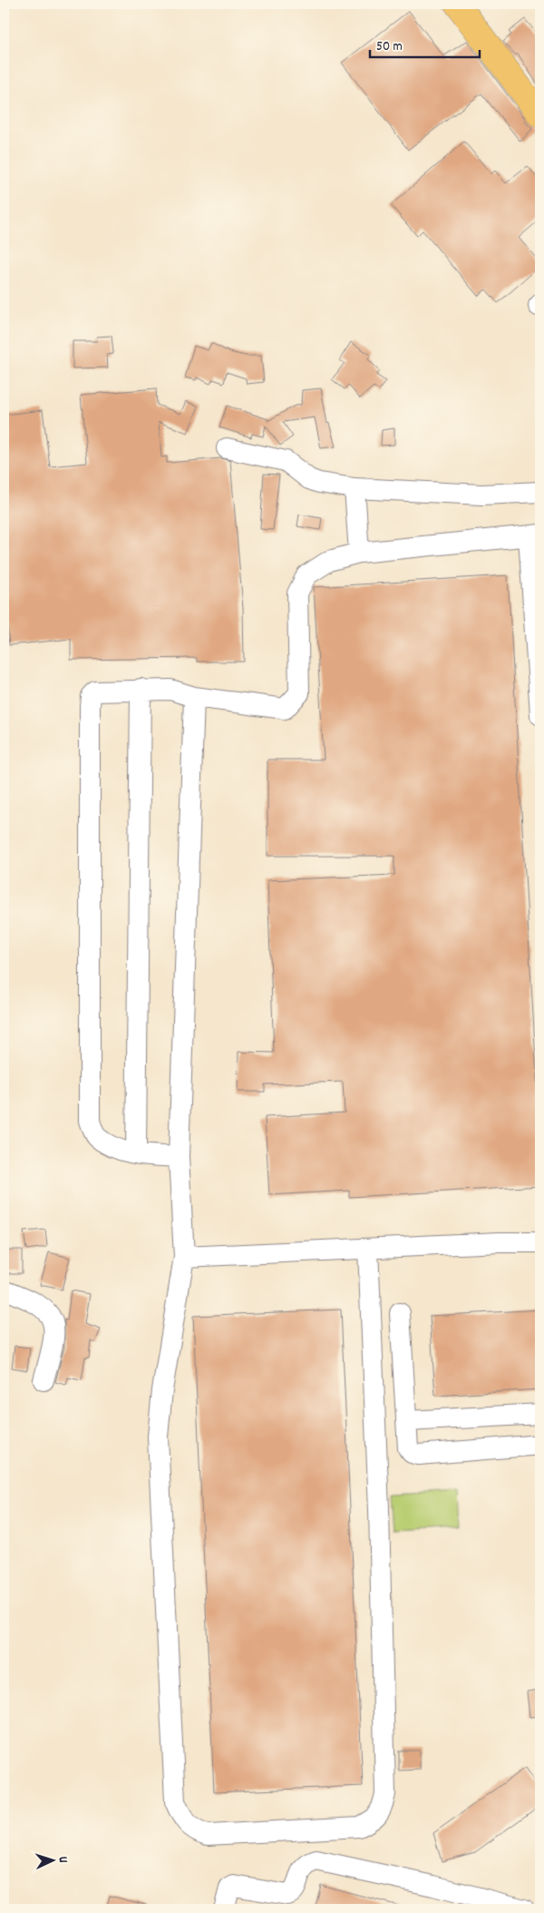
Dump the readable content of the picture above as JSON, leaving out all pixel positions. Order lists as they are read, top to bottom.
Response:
{
  "scale_bar": "50 m",
  "north": "right"
}
